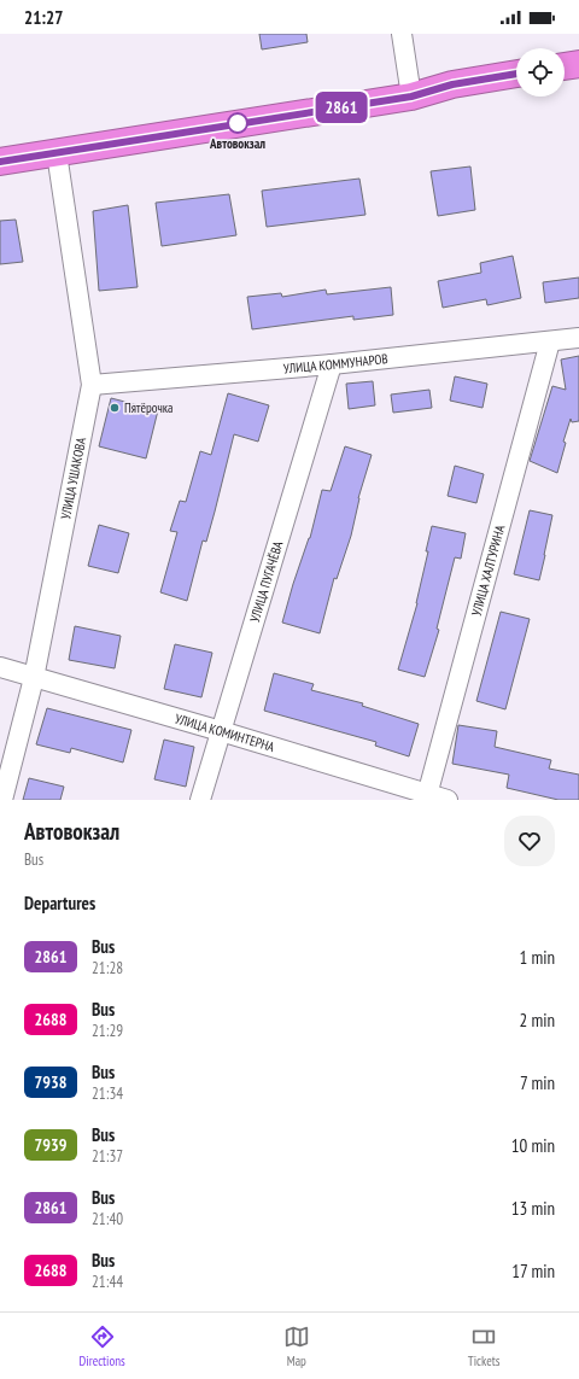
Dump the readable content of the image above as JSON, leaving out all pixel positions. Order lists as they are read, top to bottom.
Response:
{
  "streets": {
    "street": [
      "УЛИЦА КОММУНАРОВ",
      "УЛИЦА УШАКОВА",
      "УЛИЦА ХАЛТУРИНА",
      "УЛИЦА ПУГАЧЁВА",
      "УЛИЦА КОМИНТЕРНА"
    ]
  },
  "crossings": [
    ["УЛИЦА КОММУНАРОВ", "УЛИЦА УШАКОВА"],
    ["УЛИЦА КОММУНАРОВ", "УЛИЦА ХАЛТУРИНА"],
    ["УЛИЦА КОММУНАРОВ", "УЛИЦА ПУГАЧЁВА"],
    ["УЛИЦА УШАКОВА", "УЛИЦА КОМИНТЕРНА"],
    ["УЛИЦА ХАЛТУРИНА", "УЛИЦА КОМИНТЕРНА"],
    ["УЛИЦА ПУГАЧЁВА", "УЛИЦА КОМИНТЕРНА"]
  ],
  "places": ["Автовокзал", "Пятёрочка"],
  "lines": ["bus line 2861"],
  "page": {
    "status": "21:27",
    "on_map": "2861",
    "heading": [
      ["Автовокзал", "Bus"],
      "Departures"
    ],
    "list": [
      {
        "mark": "2861",
        "name": "Bus",
        "note": "21:28",
        "value": "1 min"
      },
      {
        "mark": "2688",
        "name": "Bus",
        "note": "21:29",
        "value": "2 min"
      },
      {
        "mark": "7938",
        "name": "Bus",
        "note": "21:34",
        "value": "7 min"
      },
      {
        "mark": "7939",
        "name": "Bus",
        "note": "21:37",
        "value": "10 min"
      },
      {
        "mark": "2861",
        "name": "Bus",
        "note": "21:40",
        "value": "13 min"
      },
      {
        "mark": "2688",
        "name": "Bus",
        "note": "21:44",
        "value": "17 min"
      }
    ],
    "tabs": ["Directions", "Map", "Tickets"]
  }
}
